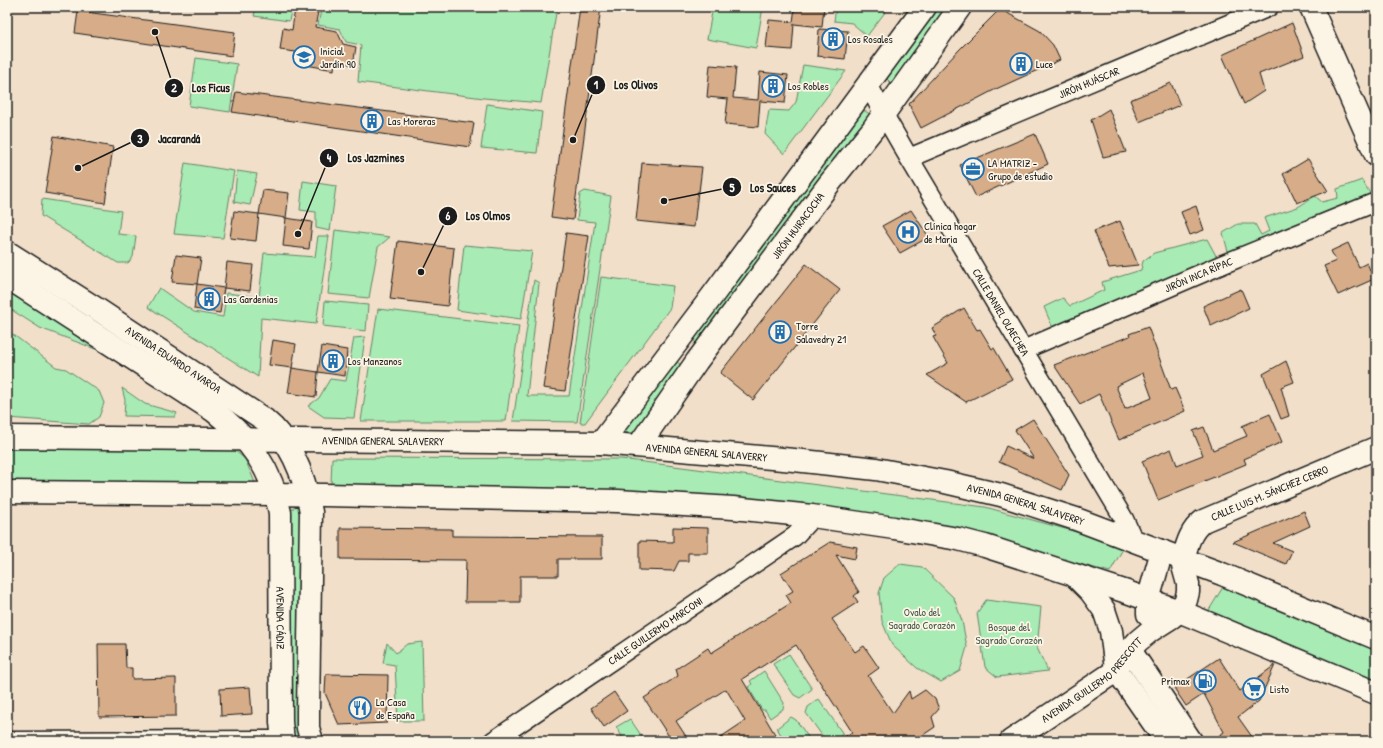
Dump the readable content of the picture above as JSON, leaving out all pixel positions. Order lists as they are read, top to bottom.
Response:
{
  "streets": {
    "main road": [
      "JIRÓN HUIRACOCHA",
      "AVENIDA EDUARDO AVAROA",
      "AVENIDA GENERAL SALAVERRY",
      "CALLE LUIS M. SÁNCHEZ CERRO",
      "AVENIDA CÁDIZ",
      "AVENIDA GUILLERMO PRESCOTT"
    ],
    "street": [
      "JIRÓN HUÁSCAR",
      "JIRÓN INCA RÍPAC",
      "CALLE DANIEL OLAECHEA",
      "CALLE GUILLERMO MARCONI"
    ]
  },
  "crossings": [
    ["JIRÓN HUÁSCAR", "CALLE DANIEL OLAECHEA"],
    ["JIRÓN HUIRACOCHA", "CALLE DANIEL OLAECHEA"],
    ["JIRÓN HUIRACOCHA", "AVENIDA GENERAL SALAVERRY"],
    ["JIRÓN INCA RÍPAC", "CALLE DANIEL OLAECHEA"],
    ["CALLE DANIEL OLAECHEA", "AVENIDA GENERAL SALAVERRY"],
    ["AVENIDA EDUARDO AVAROA", "AVENIDA GENERAL SALAVERRY"],
    ["AVENIDA EDUARDO AVAROA", "AVENIDA CÁDIZ"],
    ["AVENIDA GENERAL SALAVERRY", "CALLE LUIS M. SÁNCHEZ CERRO"],
    ["AVENIDA GENERAL SALAVERRY", "AVENIDA GUILLERMO PRESCOTT"],
    ["CALLE LUIS M. SÁNCHEZ CERRO", "AVENIDA GUILLERMO PRESCOTT"]
  ],
  "parks": ["Ovalo del Sagrado Corazón", "Bosque del Sagrado Corazón"],
  "places": {
    "other": [
      "Los Ficus",
      "Los Olivos",
      "Jacarandá",
      "Los Sauces",
      "Los Jazmines",
      "Los Olmos"
    ],
    "building": [
      "Los Rosales",
      "Luce",
      "Los Robles",
      "Las Moreras",
      "Las Gardenias",
      "Torre Salavedry 21",
      "Los Manzanos"
    ],
    "school or university": ["Inicial Jardín 90"],
    "office": ["LA MATRIZ - Grupo de estudio"],
    "hospital": ["Clínica hogar de Maria"],
    "fuel station": ["Primax"],
    "supermarket": ["Listo"],
    "restaurant": ["La Casa de España"]
  }
}
